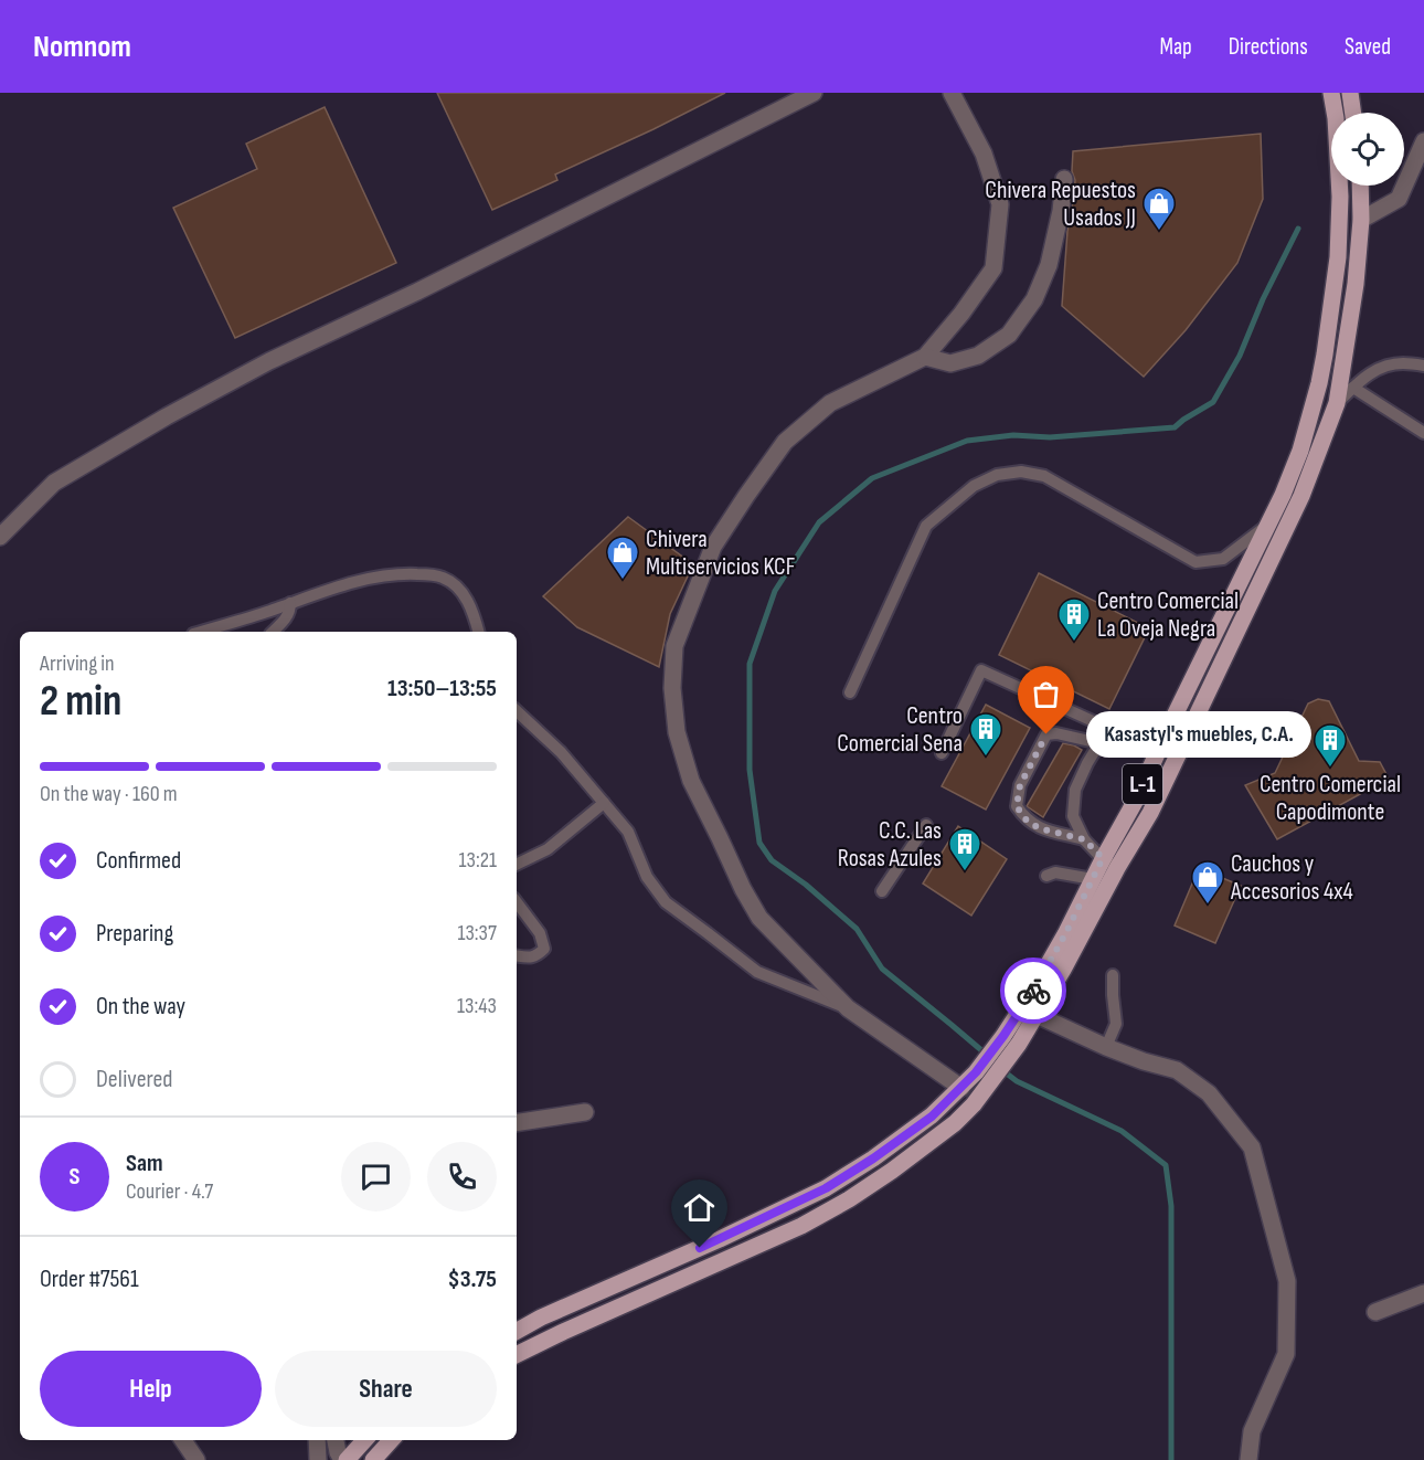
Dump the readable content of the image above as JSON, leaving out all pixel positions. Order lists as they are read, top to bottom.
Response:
{
  "streets": {
    "main road": ["L-1"]
  },
  "places": {
    "shop": ["Chivera Repuestos Usados JJ", "Chivera Multiservicios KCF", "Cauchos y Accesorios 4x4"],
    "building": [
      "Centro Comercial La Oveja Negra",
      "Centro Comercial Sena",
      "Centro Comercial Capodimonte",
      "C.C. Las Rosas Azules"
    ],
    "other": ["Kasastyl's muebles, C.A."]
  },
  "page": {
    "header": "Nomnom",
    "nav": ["Map", "Directions", "Saved"],
    "heading": ["2 min", "Arriving in", "13:50–13:55"],
    "panel": [
      "Sam",
      "Courier · 4.7",
      "Order #7561",
      "$3.75"
    ],
    "bubble": "Kasastyl's muebles, C.A.",
    "bar": "On the way · 160 m",
    "list": [
      ["Confirmed", "13:21"],
      ["Preparing", "13:37"],
      ["On the way", "13:43"],
      "Delivered"
    ],
    "round": "S",
    "buttons": ["Help", "Share"]
  }
}
